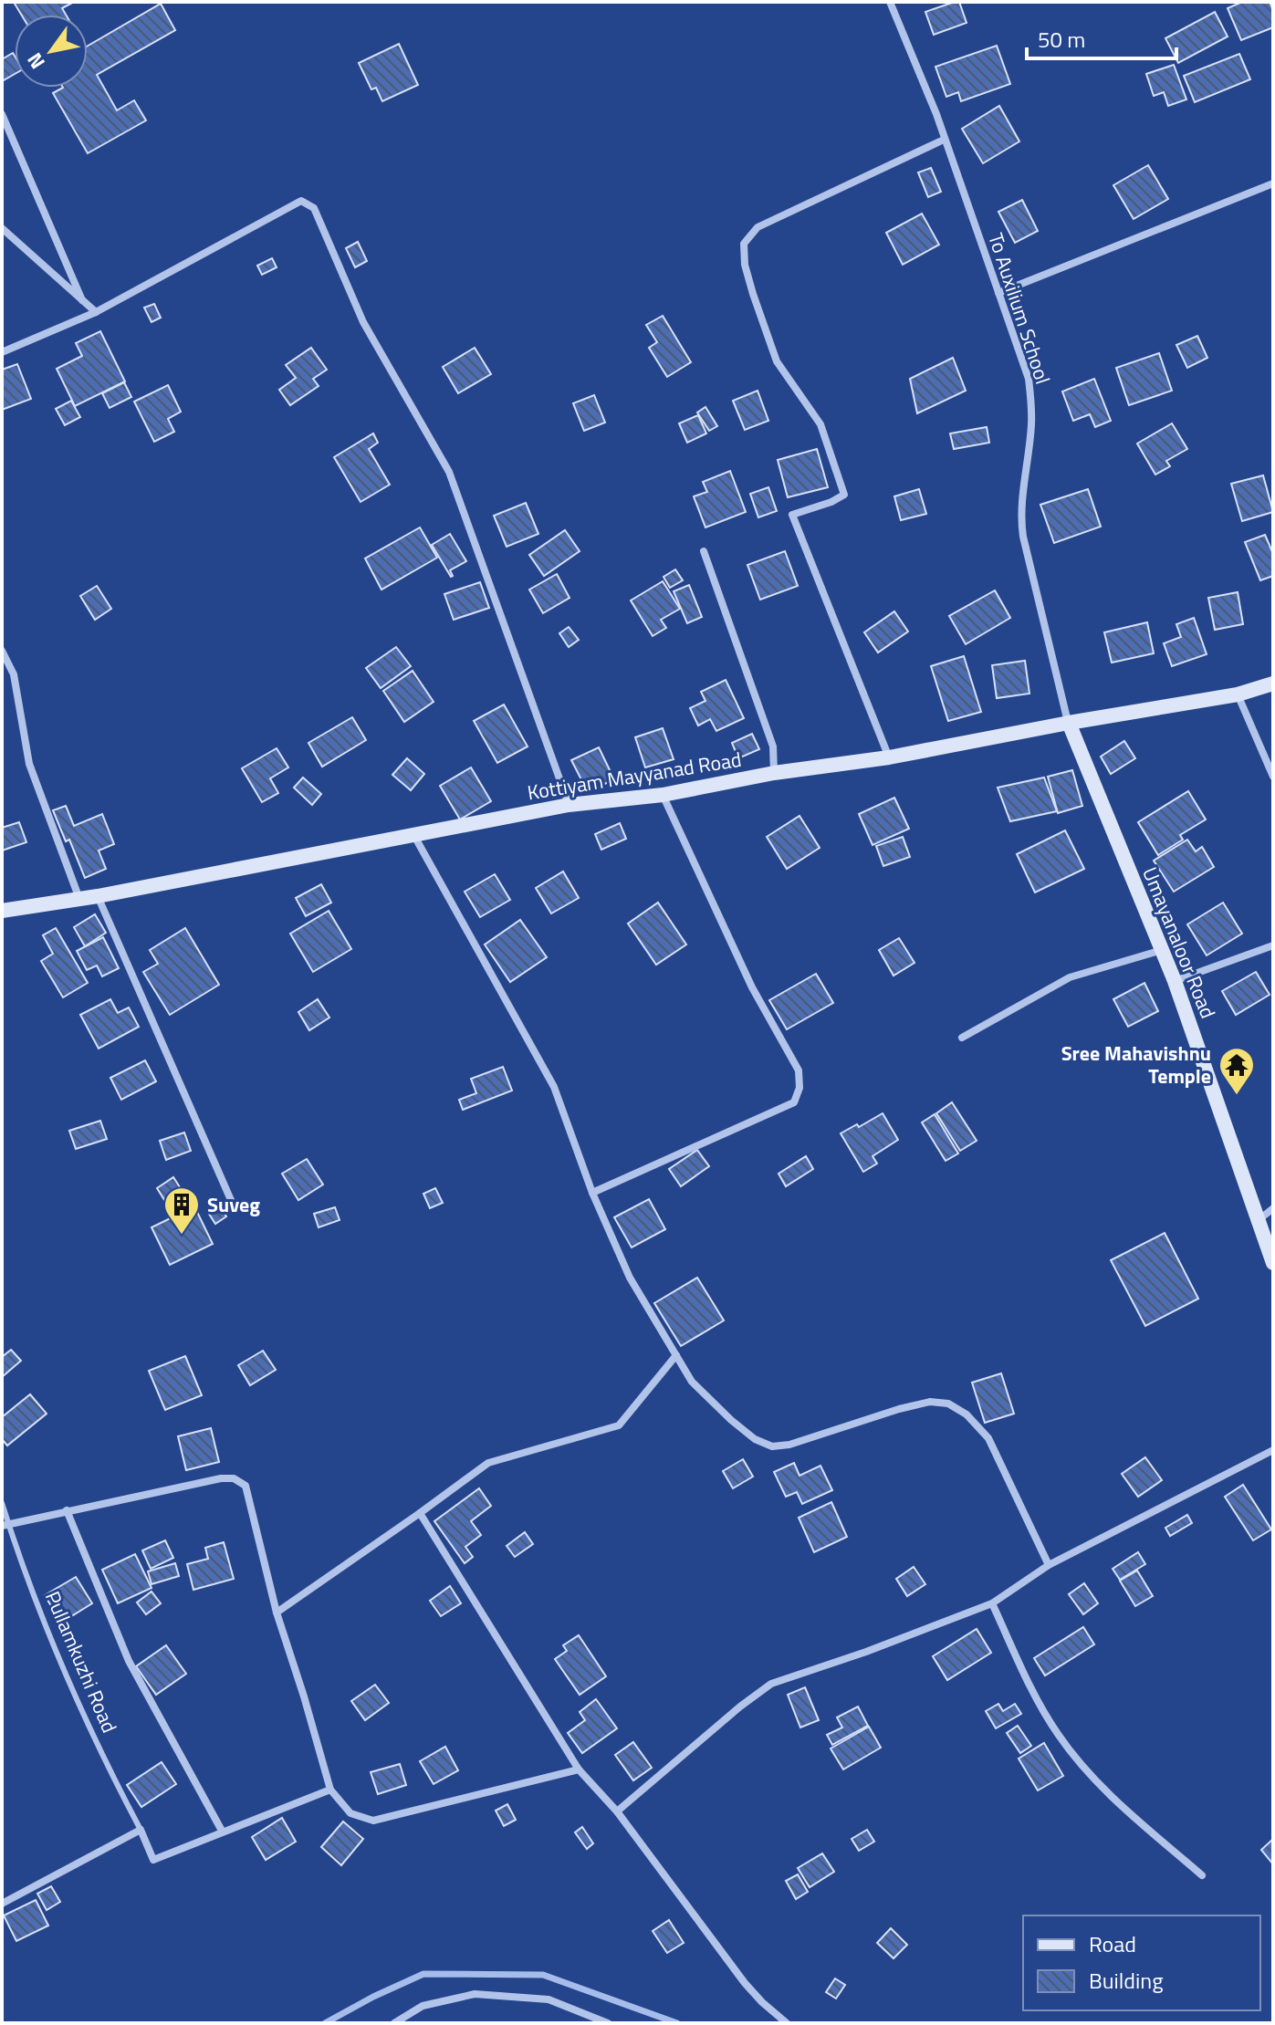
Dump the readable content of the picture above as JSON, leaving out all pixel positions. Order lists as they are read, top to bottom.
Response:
{
  "streets": {
    "main road": ["Kottiyam Mayyanad Road", "Umayanaloor Road"],
    "street": ["To Auxilium School"],
    "lane": ["Pullamkuzhi Road"]
  },
  "crossings": [
    ["To Auxilium School", "Kottiyam Mayyanad Road"],
    ["To Auxilium School", "Umayanaloor Road"],
    ["Kottiyam Mayyanad Road", "Umayanaloor Road"]
  ],
  "places": {
    "temple": ["Sree Mahavishnu Temple"],
    "building": ["Suveg"]
  },
  "legend": ["Road", "Building"],
  "scale_bar": "50 m",
  "north": "bottom left"
}
